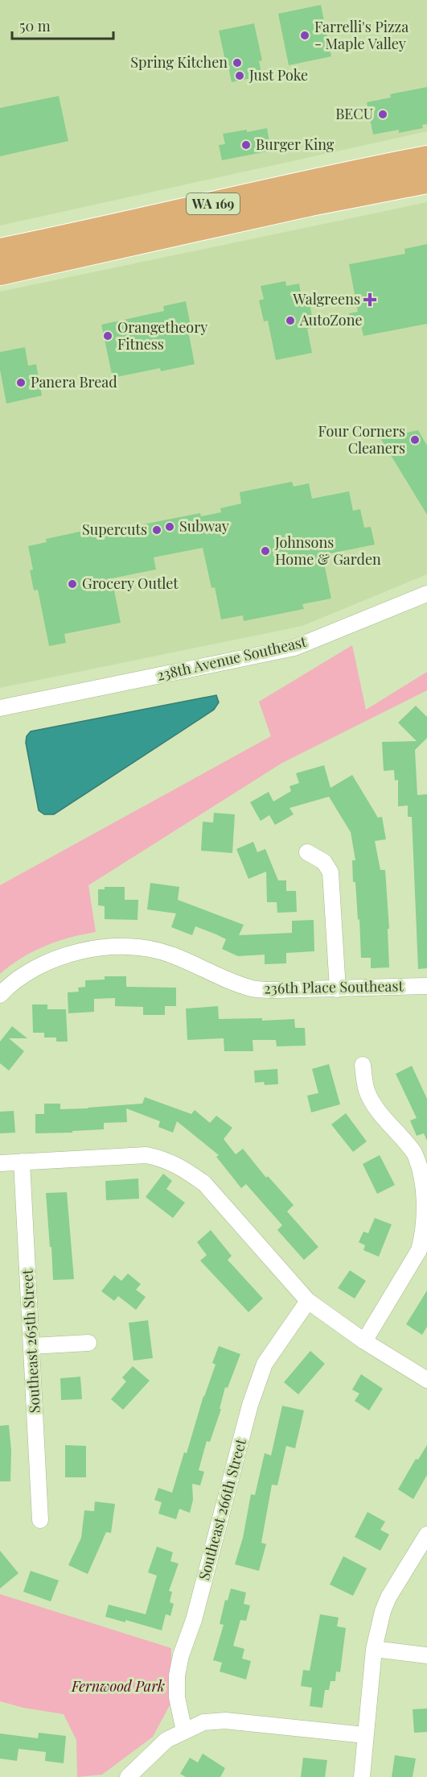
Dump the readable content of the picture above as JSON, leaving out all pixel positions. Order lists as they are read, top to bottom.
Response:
{
  "streets": {
    "main road": ["WA 169"],
    "street": [
      "238th Avenue Southeast",
      "236th Place Southeast",
      "Southeast 265th Street",
      "Southeast 266th Street"
    ]
  },
  "parks": ["Fernwood Park"],
  "places": {
    "other": [
      "Farrelli's Pizza - Maple Valley",
      "Spring Kitchen",
      "Just Poke",
      "BECU",
      "Burger King",
      "AutoZone",
      "Orangetheory Fitness",
      "Panera Bread",
      "Four Corners Cleaners",
      "Subway",
      "Supercuts",
      "Johnsons Home & Garden",
      "Grocery Outlet"
    ],
    "health": ["Walgreens"]
  },
  "scale_bar": "50 m"
}
